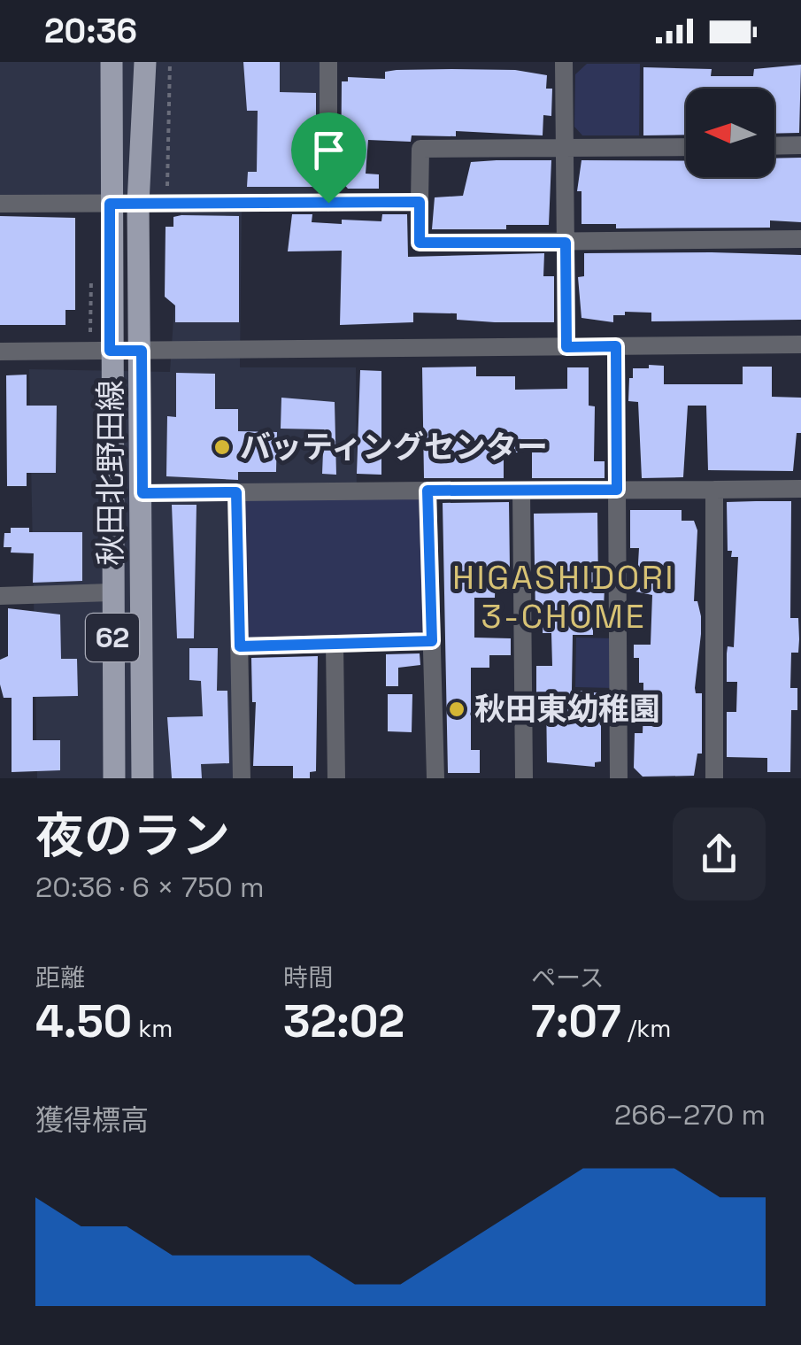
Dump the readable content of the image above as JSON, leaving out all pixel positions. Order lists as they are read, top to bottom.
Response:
{
  "streets": {
    "main road": ["秋田北野田線", "62"]
  },
  "districts": ["HIGASHIDORI 3-CHOME"],
  "places": ["バッティングセンター", "秋田東幼稚園"],
  "north": "left",
  "page": {
    "status": "20:36",
    "heading": ["夜のラン", "20:36 · 6 × 750 m"],
    "stats": [
      ["距離", "4.50 km"],
      ["時間", "32:02"],
      ["ペース", "7:07 /km"]
    ],
    "chart": ["獲得標高", "266–270 m"]
  }
}
